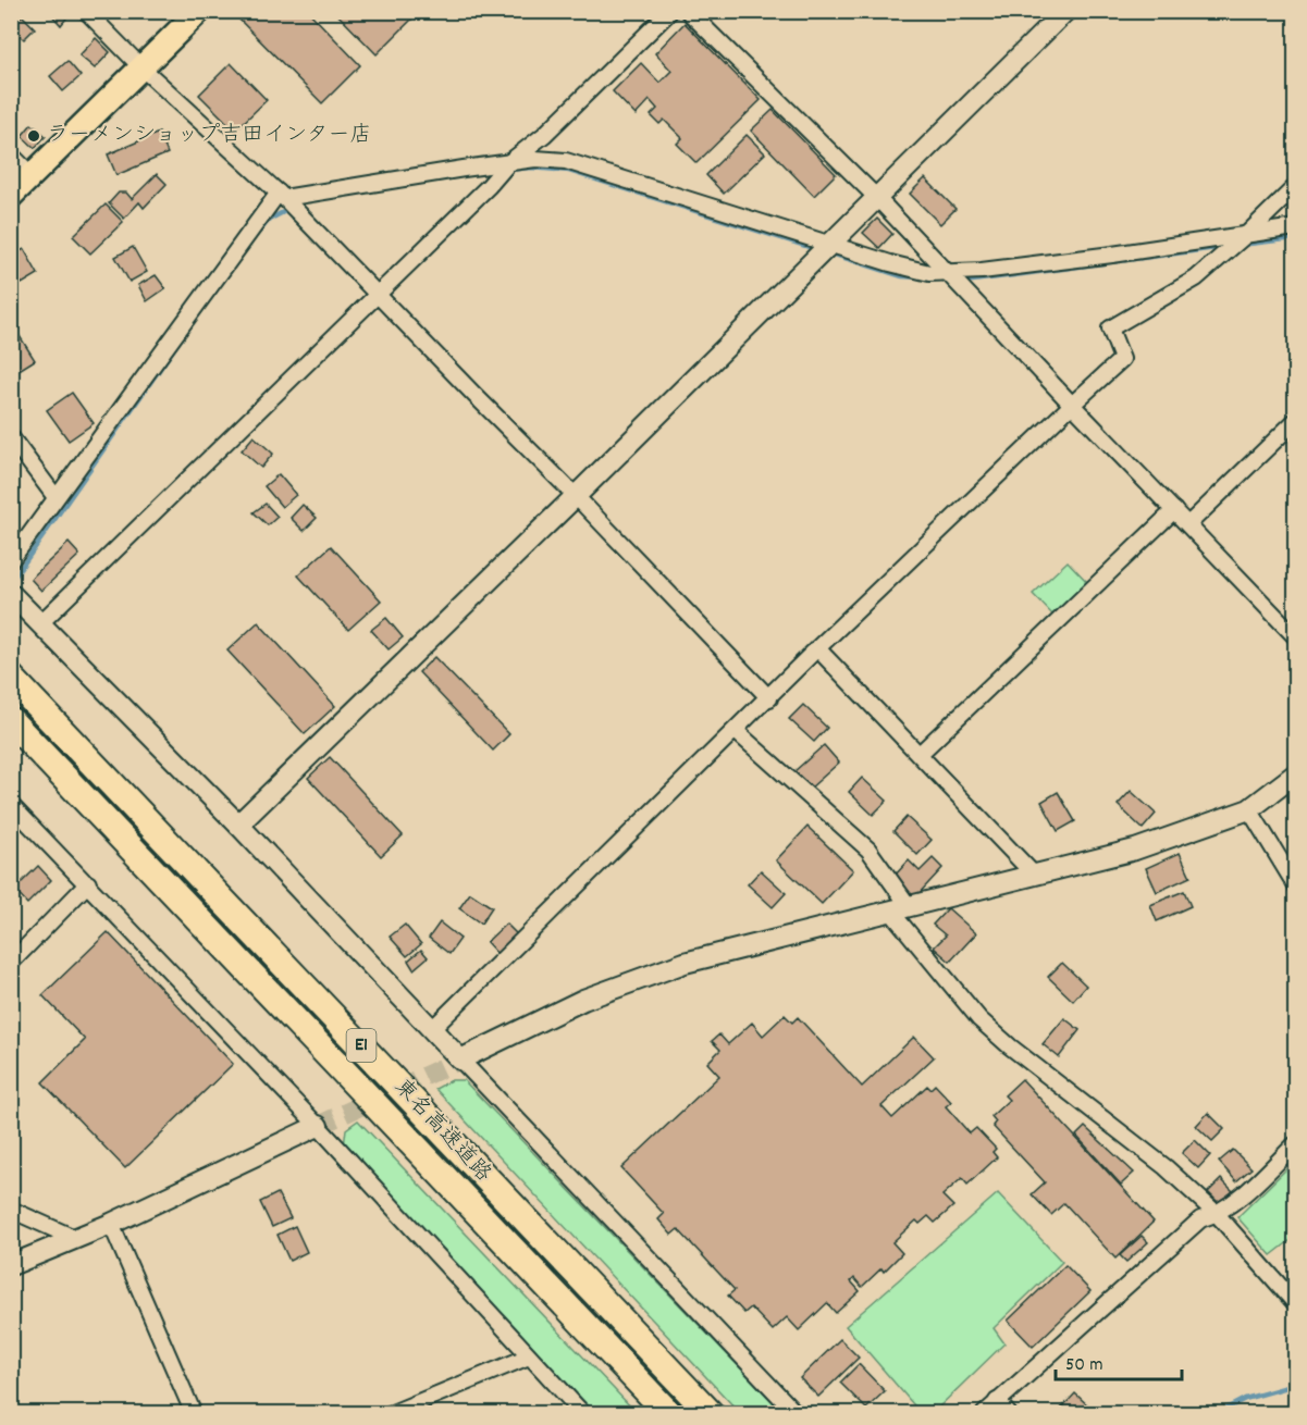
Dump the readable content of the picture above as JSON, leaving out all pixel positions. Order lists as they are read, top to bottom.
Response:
{
  "streets": {
    "highway": ["E1", "東名高速道路"]
  },
  "places": ["ラーメンショップ吉田インター店"],
  "scale_bar": "50 m"
}
